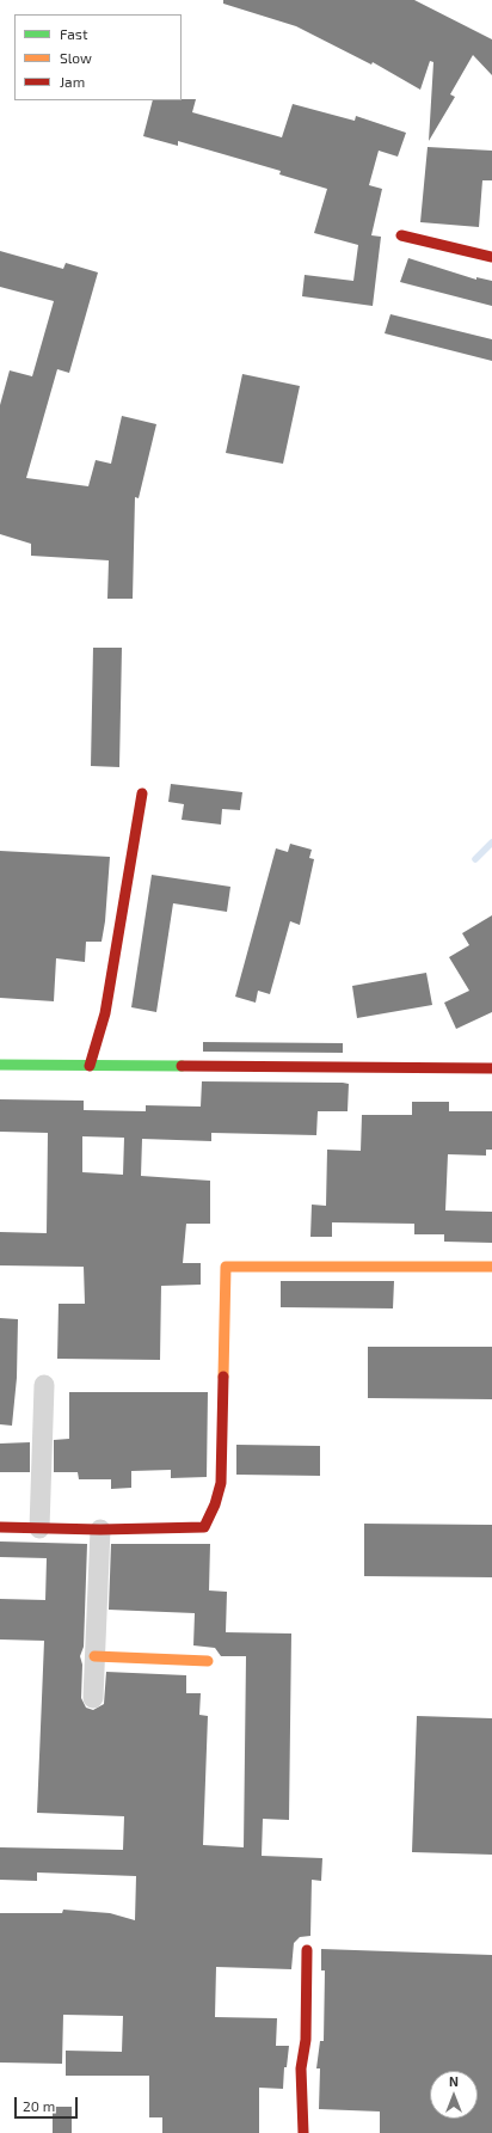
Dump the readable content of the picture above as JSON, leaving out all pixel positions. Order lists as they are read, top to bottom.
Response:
{
  "legend": ["Fast", "Slow", "Jam"],
  "scale_bar": "20 m",
  "north": "top"
}
